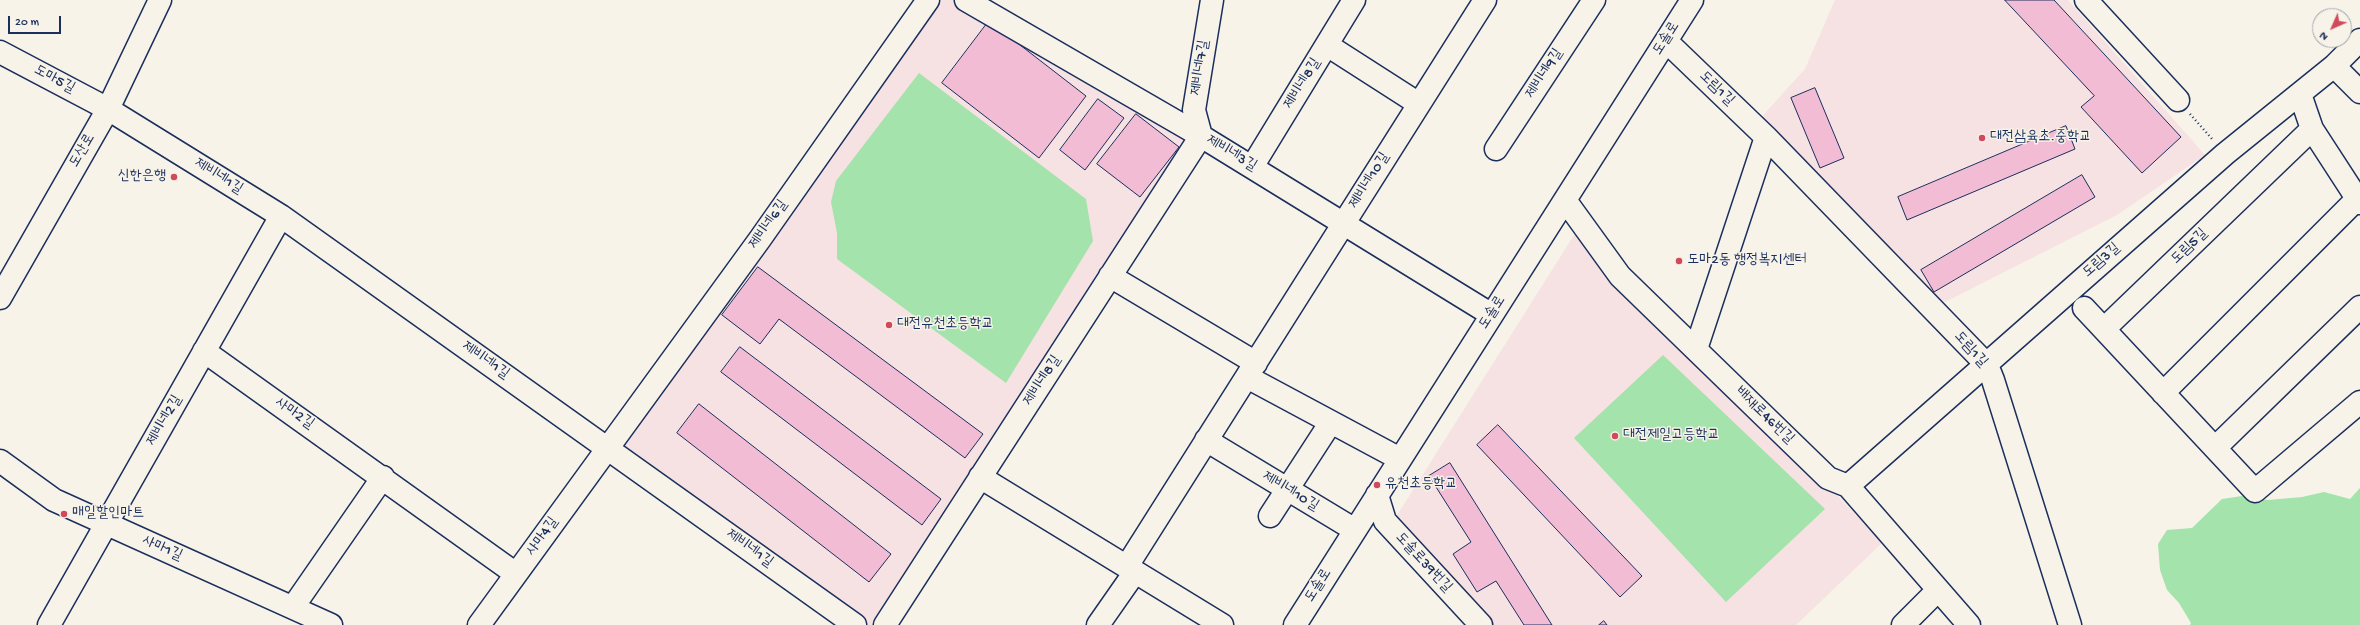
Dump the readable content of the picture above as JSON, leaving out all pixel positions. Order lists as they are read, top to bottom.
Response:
{
  "streets": {
    "street": [
      "도솔로",
      "제비네7길",
      "제비네9길",
      "도마5길",
      "제비네8길",
      "도림1길",
      "도산로",
      "제비네3길",
      "제비네1길",
      "제비네10길",
      "제비네6길",
      "도림5길",
      "도림3길",
      "사마2길",
      "배재로46번길",
      "제비네2길",
      "사마4길",
      "사마1길",
      "도솔로39번길"
    ]
  },
  "crossings": [
    ["도솔로", "도림1길"],
    ["도솔로", "제비네3길"],
    ["도솔로", "제비네10길"],
    ["도솔로", "배재로46번길"],
    ["도솔로", "도솔로39번길"],
    ["제비네7길", "제비네8길"],
    ["제비네7길", "제비네3길"],
    ["도마5길", "도산로"],
    ["도마5길", "제비네1길"],
    ["제비네8길", "제비네3길"],
    ["도림1길", "도림3길"],
    ["도산로", "제비네1길"],
    ["제비네3길", "제비네10길"],
    ["제비네1길", "제비네6길"],
    ["제비네1길", "제비네2길"],
    ["제비네1길", "사마4길"],
    ["제비네6길", "사마4길"],
    ["도림3길", "배재로46번길"],
    ["사마2길", "제비네2길"],
    ["사마2길", "사마4길"],
    ["제비네2길", "사마1길"]
  ],
  "places": [
    "대전삼육초.중학교",
    "신한은행",
    "도마2동 행정복지센터",
    "대전유천초등학교",
    "대전제일고등학교",
    "유천초등학교",
    "매일할인마트"
  ],
  "scale_bar": "20 m",
  "north": "bottom left"
}
